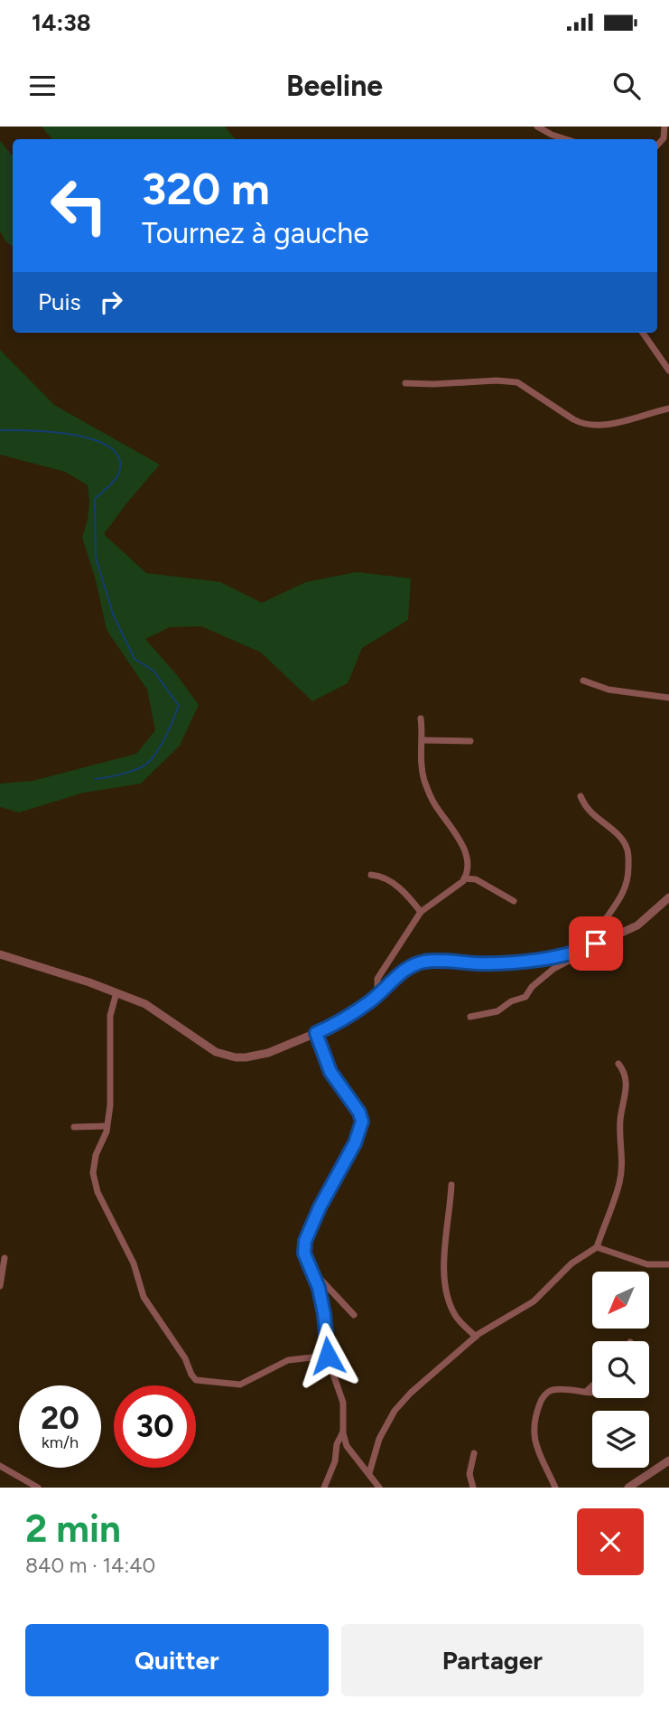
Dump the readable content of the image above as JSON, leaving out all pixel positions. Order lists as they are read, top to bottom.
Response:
{
  "north": "bottom left",
  "page": {
    "status": "14:38",
    "header": "Beeline",
    "turn": ["320 m", "Tournez à gauche"],
    "then": "Puis",
    "speed": "20 km/h",
    "limit": "30",
    "heading": ["2 min", "840 m · 14:40"],
    "buttons": ["Quitter", "Partager"]
  }
}
